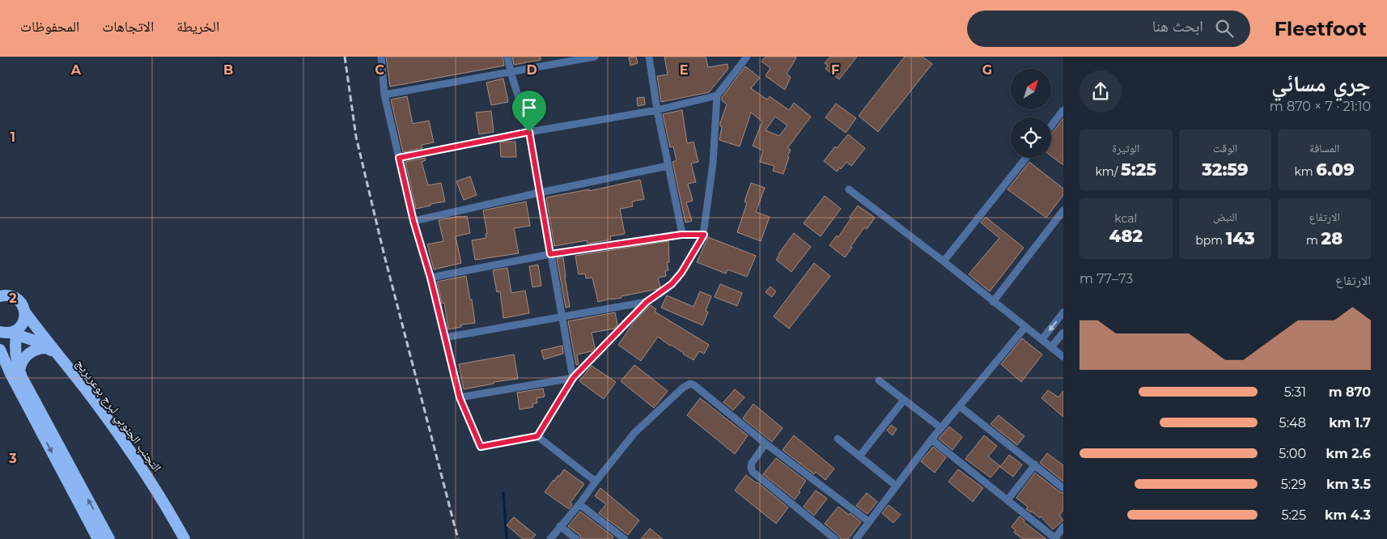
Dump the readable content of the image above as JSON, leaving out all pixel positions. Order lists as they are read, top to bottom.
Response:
{
  "streets": {
    "highway": ["التجنب الجنوبي لبرج بوعريريج"]
  },
  "north": "top right",
  "page": {
    "header": "Fleetfoot",
    "search": "ابحث هنا",
    "nav": ["الخريطة", "الاتجاهات", "المحفوظات"],
    "heading": ["جري مسائي", "21:10 · 7 × 870 m"],
    "stats": [
      ["المسافة", "6.09 km"],
      ["الوقت", "32:59"],
      ["الوتيرة", "5:25 /km"],
      ["الارتفاع", "28 m"],
      ["النبض", "143 bpm"],
      ["kcal", "482"]
    ],
    "chart": ["الارتفاع", "73–77 m"],
    "list": [
      {
        "name": "870 m",
        "note": "5:31"
      },
      {
        "name": "1.7 km",
        "note": "5:48"
      },
      {
        "name": "2.6 km",
        "note": "5:00"
      },
      {
        "name": "3.5 km",
        "note": "5:29"
      },
      {
        "name": "4.3 km",
        "note": "5:25"
      }
    ]
  },
  "grid": {
    "columns": [
      "A",
      "B",
      "C",
      "D",
      "E",
      "F",
      "G"
    ],
    "rows": ["1", "2", "3"]
  }
}
